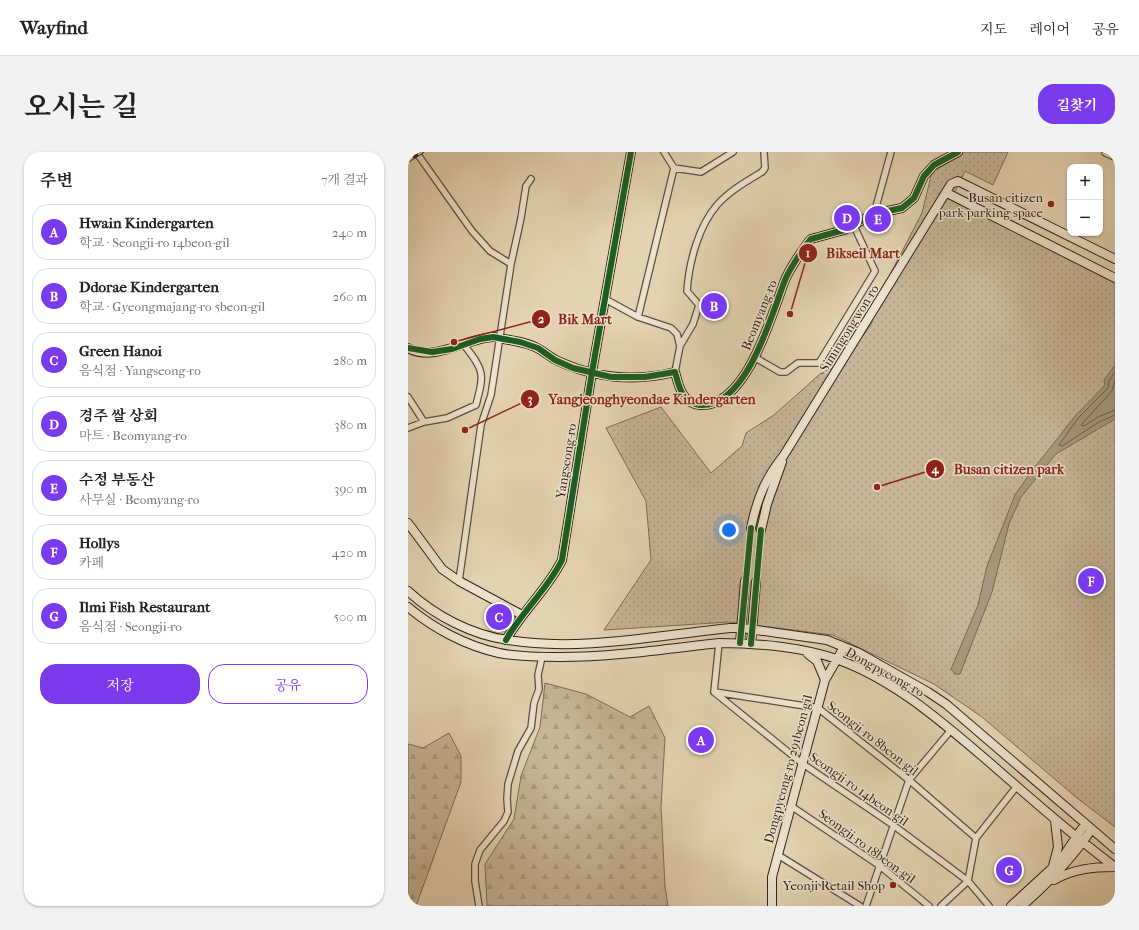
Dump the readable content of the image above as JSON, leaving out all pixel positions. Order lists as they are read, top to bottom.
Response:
{
  "streets": {
    "main road": [
      "Beomyang-ro",
      "Simingongwon-ro",
      "Yangseong-ro",
      "Dongpyeong-ro",
      "Dongpyeong-ro 291beon-gil"
    ],
    "street": ["Seongji-ro 8beon-gil", "Seongji-ro 14beon-gil", "Seongji-ro 18beon-gil"]
  },
  "crossings": [
    ["Yangseong-ro", "Dongpyeong-ro"],
    ["Dongpyeong-ro", "Dongpyeong-ro 291beon-gil"],
    ["Seongji-ro 8beon-gil", "Dongpyeong-ro 291beon-gil"],
    ["Seongji-ro 8beon-gil", "Seongji-ro 14beon-gil"],
    ["Dongpyeong-ro 291beon-gil", "Seongji-ro 14beon-gil"],
    ["Dongpyeong-ro 291beon-gil", "Seongji-ro 18beon-gil"]
  ],
  "places": [
    "Busan citizen park parking space",
    "Bikseil Mart",
    "Bik Mart",
    "Yangjeonghyeondae Kindergarten",
    "Busan citizen park",
    "Yeonji Retail Shop"
  ],
  "page": {
    "header": "Wayfind",
    "nav": ["지도", "레이어", "공유"],
    "title": "오시는 길",
    "buttons": [
      "길찾기",
      ["저장", "공유"]
    ],
    "heading": ["주변", "7개 결과"],
    "map_buttons": ["+", "−"],
    "pins": [
      "D",
      "E",
      "B",
      "F",
      "C",
      "A",
      "G"
    ],
    "list": [
      {
        "mark": "A",
        "name": "Hwain Kindergarten",
        "note": "학교 · Seongji-ro 14beon-gil",
        "value": "240 m"
      },
      {
        "mark": "B",
        "name": "Ddorae Kindergarten",
        "note": "학교 · Gyeongmajang-ro 5beon-gil",
        "value": "260 m"
      },
      {
        "mark": "C",
        "name": "Green Hanoi",
        "note": "음식점 · Yangseong-ro",
        "value": "280 m"
      },
      {
        "mark": "D",
        "name": "경주 쌀 상회",
        "note": "마트 · Beomyang-ro",
        "value": "380 m"
      },
      {
        "mark": "E",
        "name": "수정 부동산",
        "note": "사무실 · Beomyang-ro",
        "value": "390 m"
      },
      {
        "mark": "F",
        "name": "Hollys",
        "note": "카페",
        "value": "420 m"
      },
      {
        "mark": "G",
        "name": "Ilmi Fish Restaurant",
        "note": "음식점 · Seongji-ro",
        "value": "500 m"
      }
    ]
  }
}
